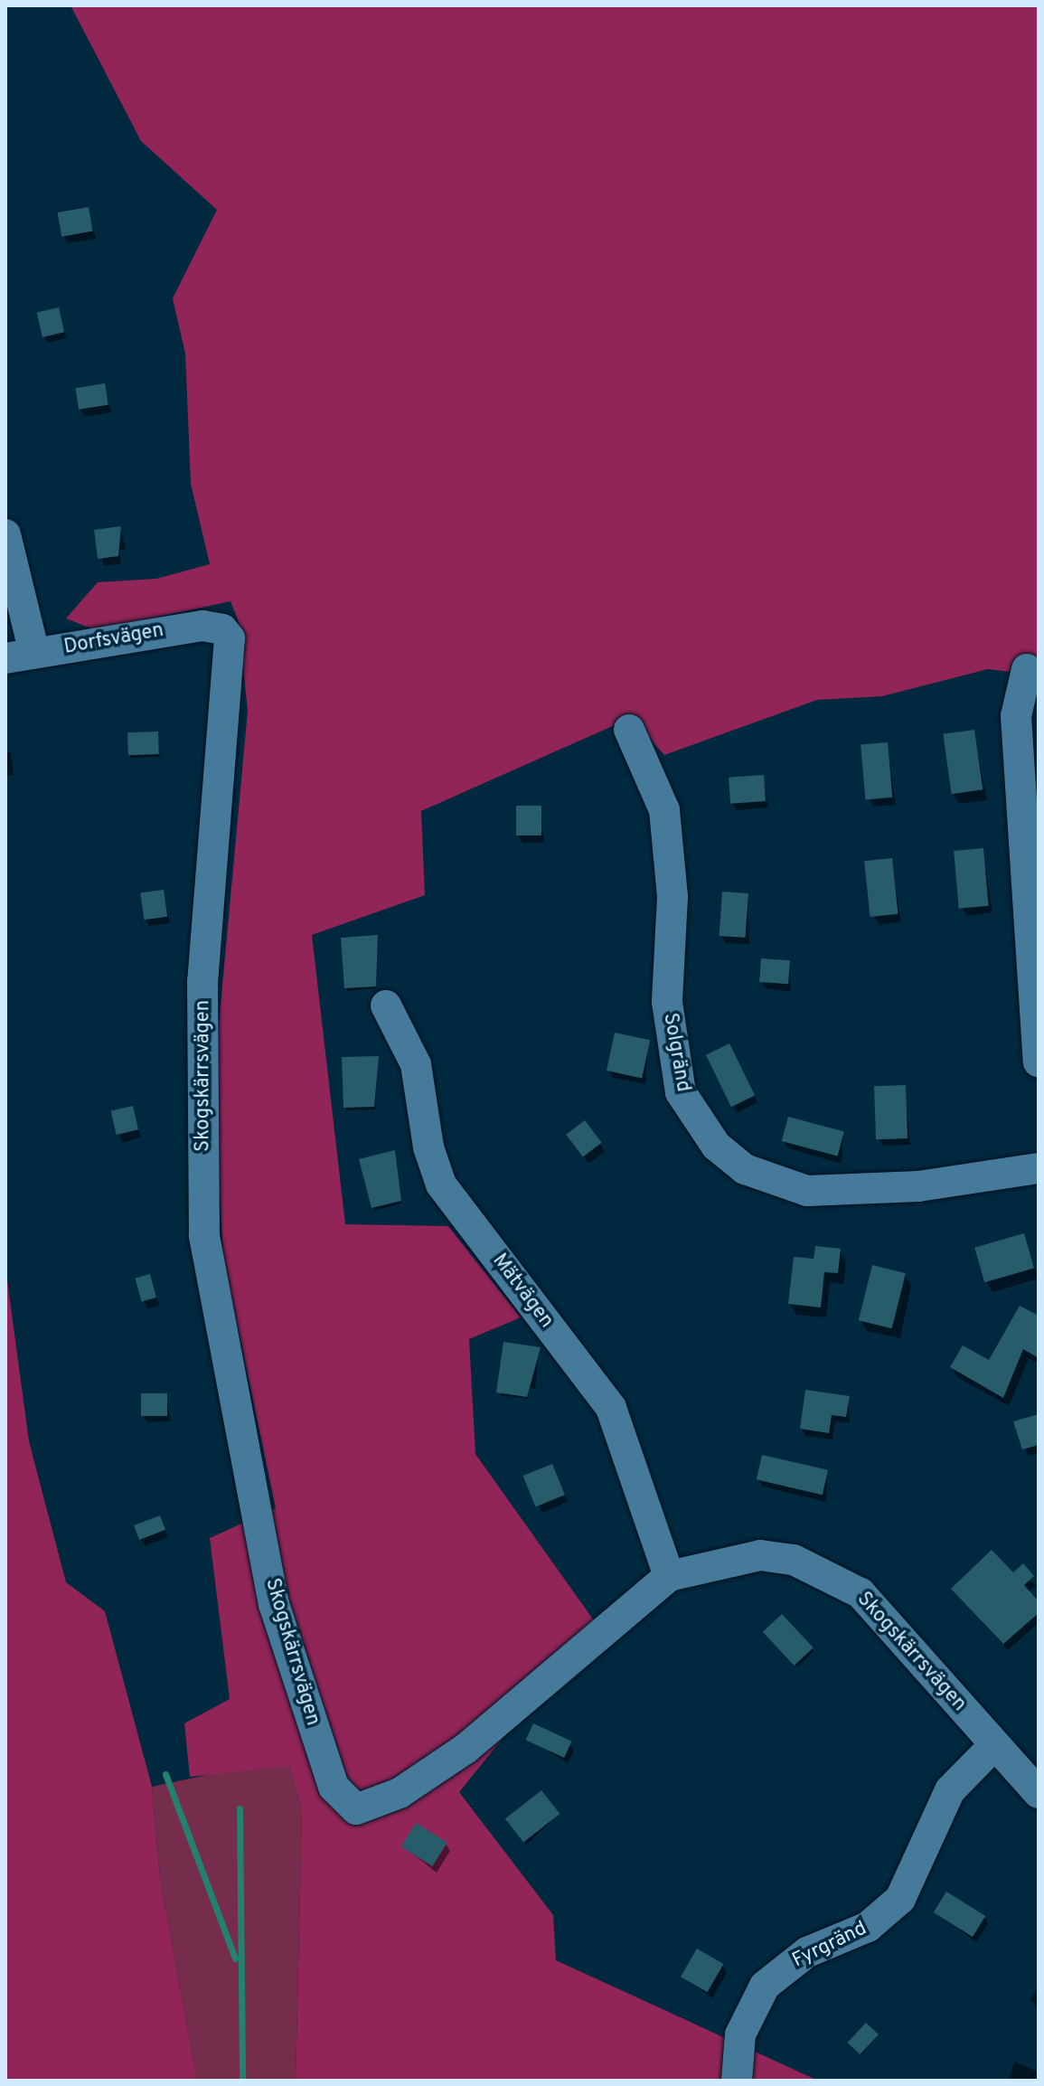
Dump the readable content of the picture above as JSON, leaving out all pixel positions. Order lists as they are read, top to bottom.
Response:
{
  "streets": {
    "street": [
      "Dorfsvägen",
      "Solgränd",
      "Skogskärrsvägen",
      "Mätvägen",
      "Fyrgränd"
    ]
  },
  "crossings": [
    ["Dorfsvägen", "Skogskärrsvägen"],
    ["Skogskärrsvägen", "Mätvägen"],
    ["Skogskärrsvägen", "Fyrgränd"]
  ]
}
